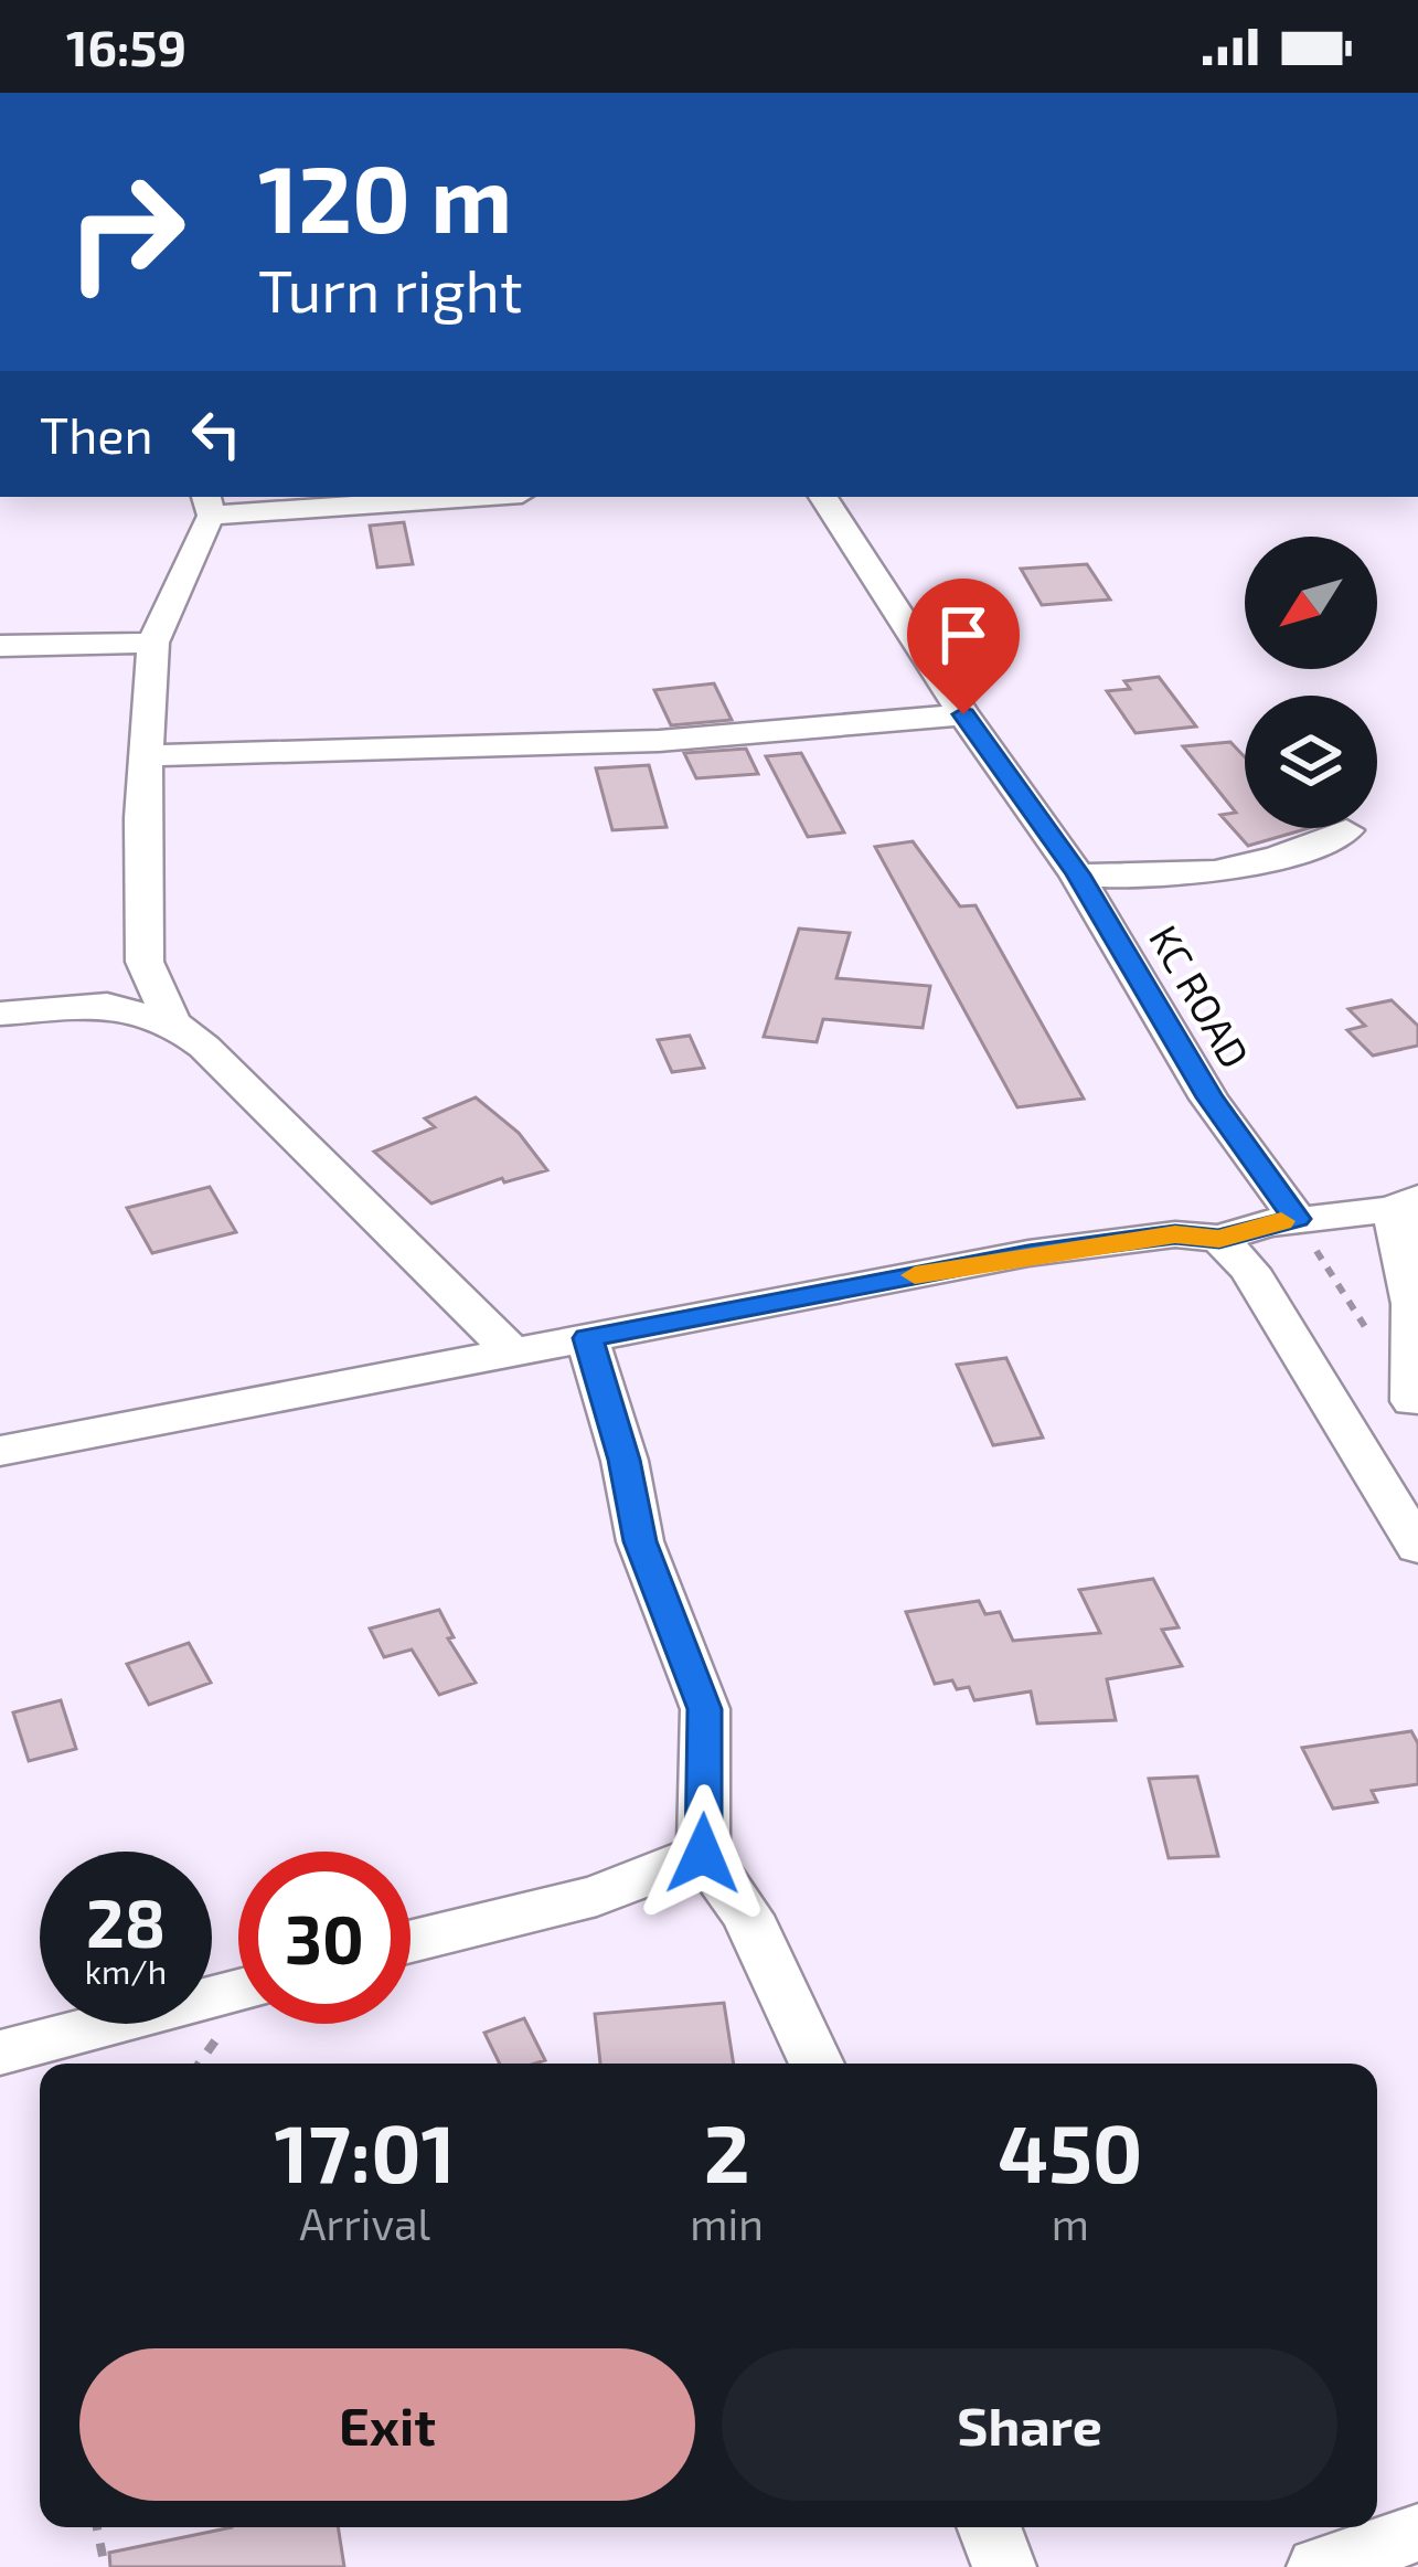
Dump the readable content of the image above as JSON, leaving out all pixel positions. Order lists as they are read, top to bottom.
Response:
{
  "streets": {
    "street": ["KC ROAD"]
  },
  "north": "bottom left",
  "page": {
    "status": "16:59",
    "turn": ["120 m", "Turn right"],
    "then": "Then",
    "speed": "28 km/h",
    "limit": "30",
    "eta": [
      "17:01",
      "Arrival",
      "2",
      "min",
      "450",
      "m"
    ],
    "buttons": ["Exit", "Share"]
  }
}
